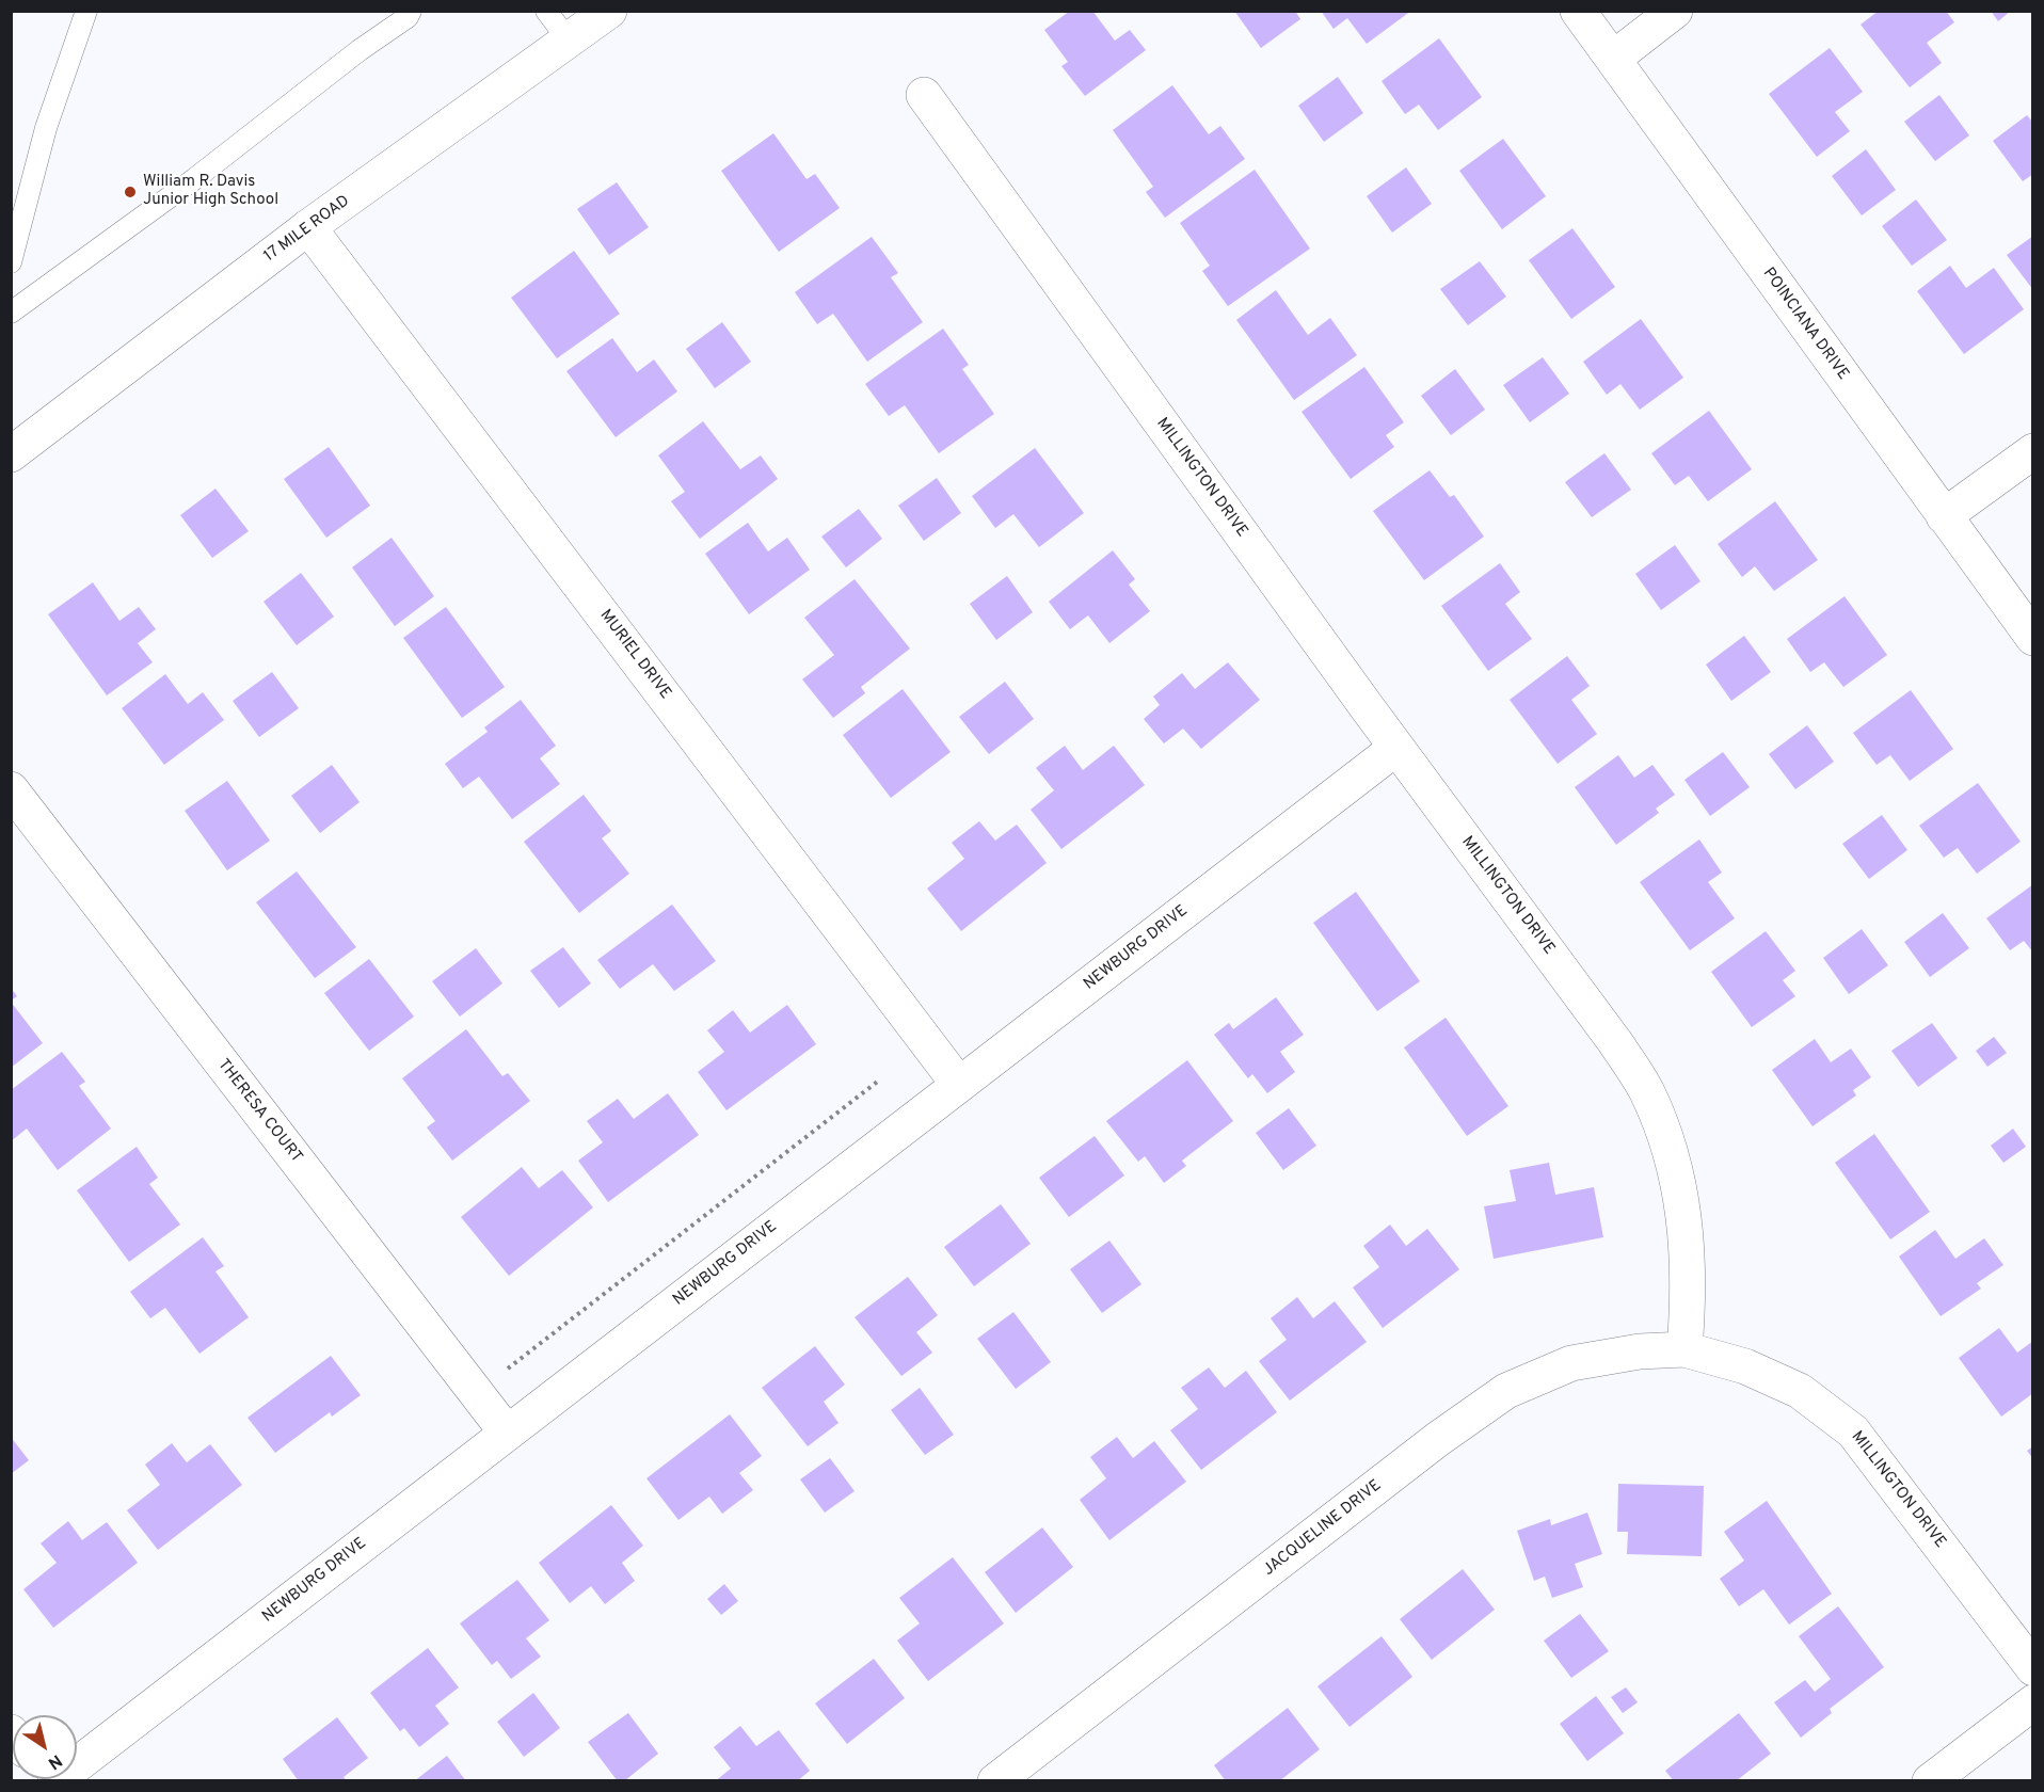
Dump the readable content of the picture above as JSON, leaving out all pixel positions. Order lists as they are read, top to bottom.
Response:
{
  "streets": {
    "street": [
      "17 MILE ROAD",
      "POINCIANA DRIVE",
      "MILLINGTON DRIVE",
      "MURIEL DRIVE",
      "NEWBURG DRIVE",
      "THERESA COURT",
      "JACQUELINE DRIVE"
    ]
  },
  "crossings": [
    ["17 MILE ROAD", "MURIEL DRIVE"],
    ["MILLINGTON DRIVE", "NEWBURG DRIVE"],
    ["MILLINGTON DRIVE", "JACQUELINE DRIVE"],
    ["MURIEL DRIVE", "NEWBURG DRIVE"],
    ["NEWBURG DRIVE", "THERESA COURT"]
  ],
  "places": ["William R. Davis Junior High School"],
  "north": "bottom right"
}
